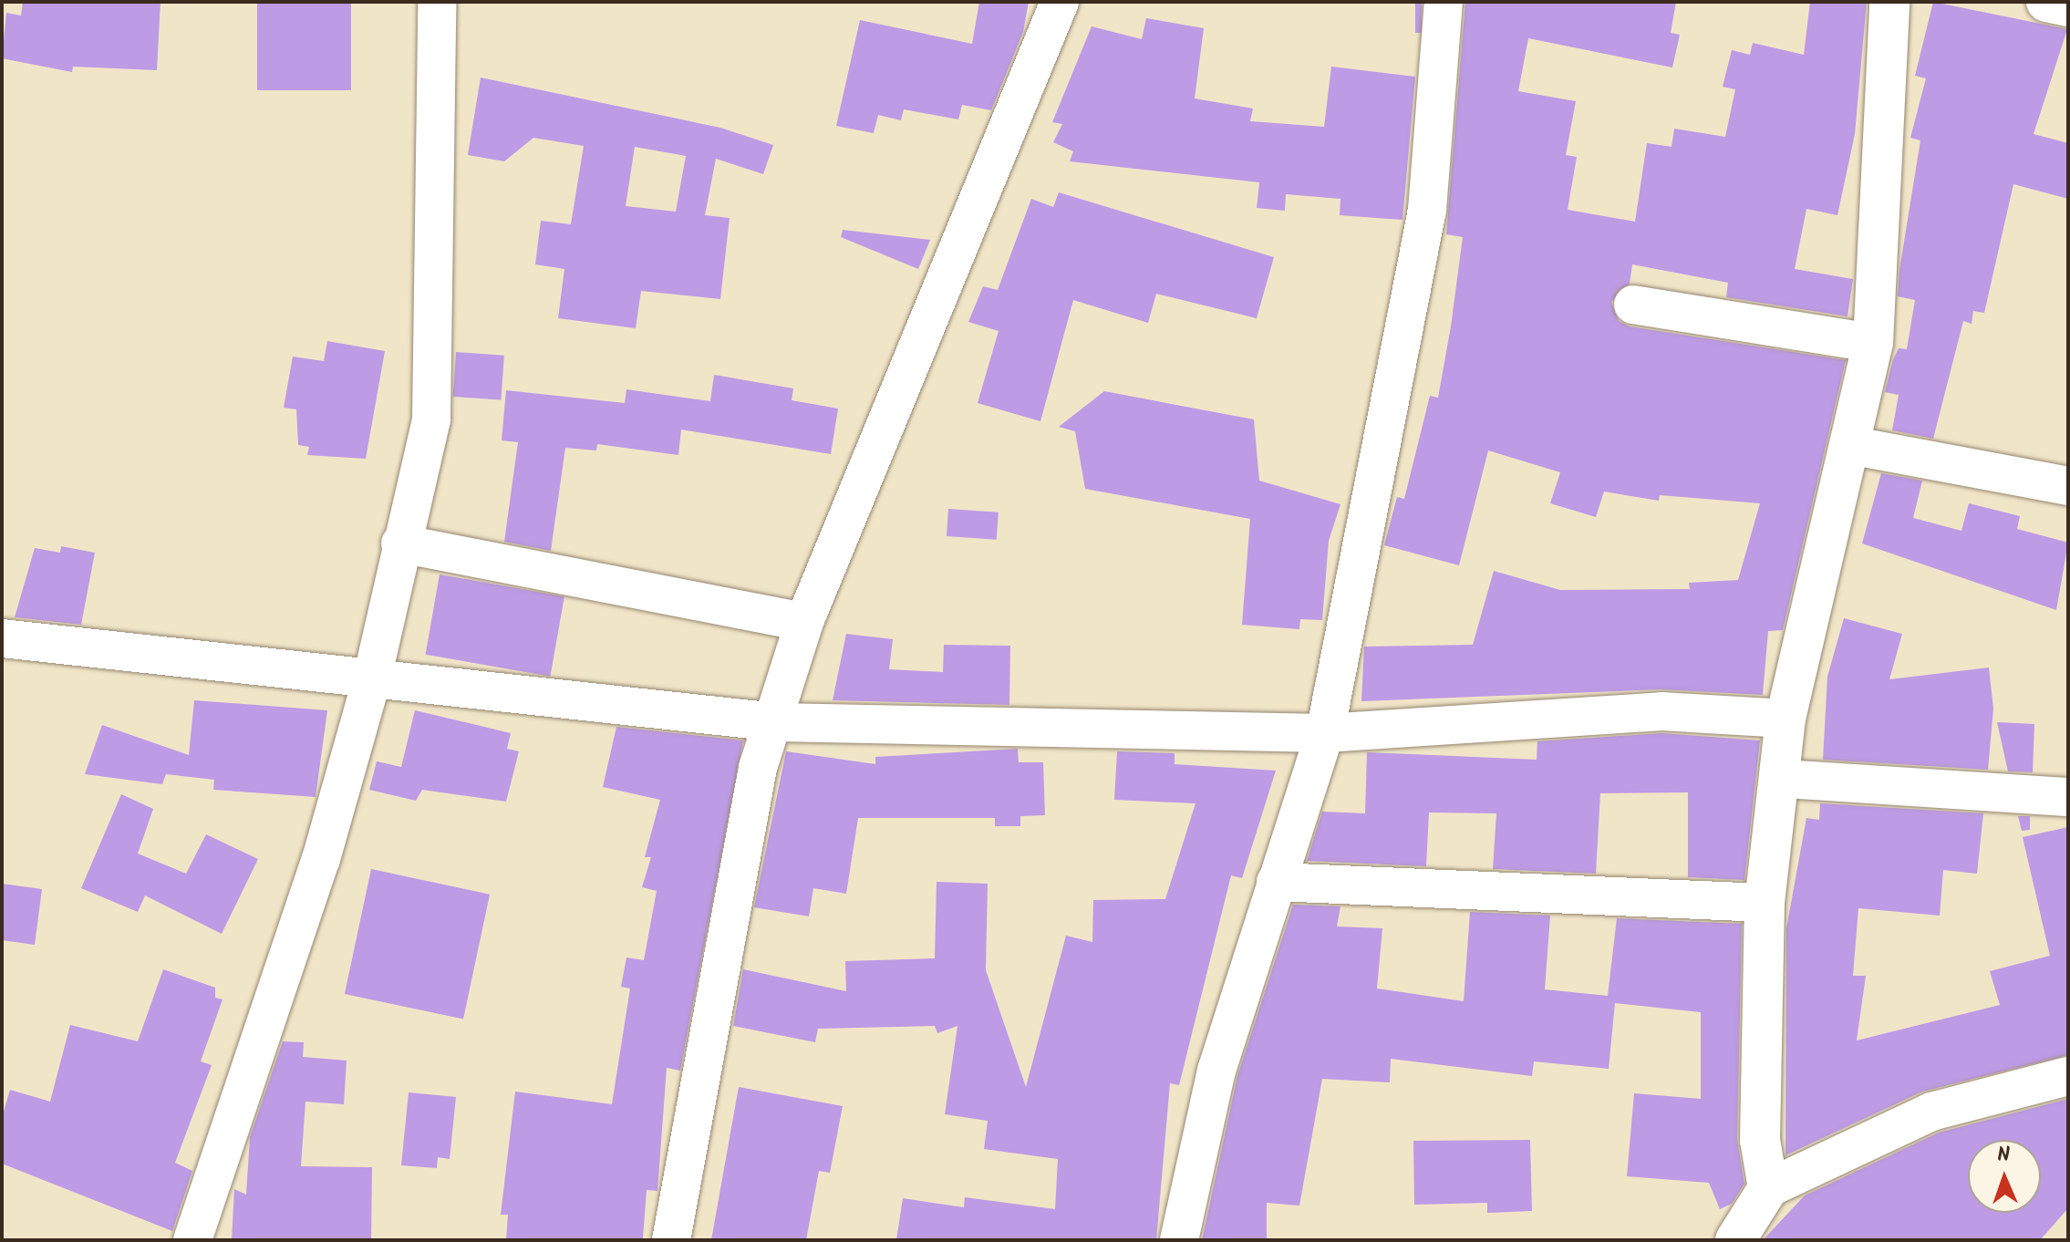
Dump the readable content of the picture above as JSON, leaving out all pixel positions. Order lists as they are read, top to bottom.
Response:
{
  "north": "top"
}
